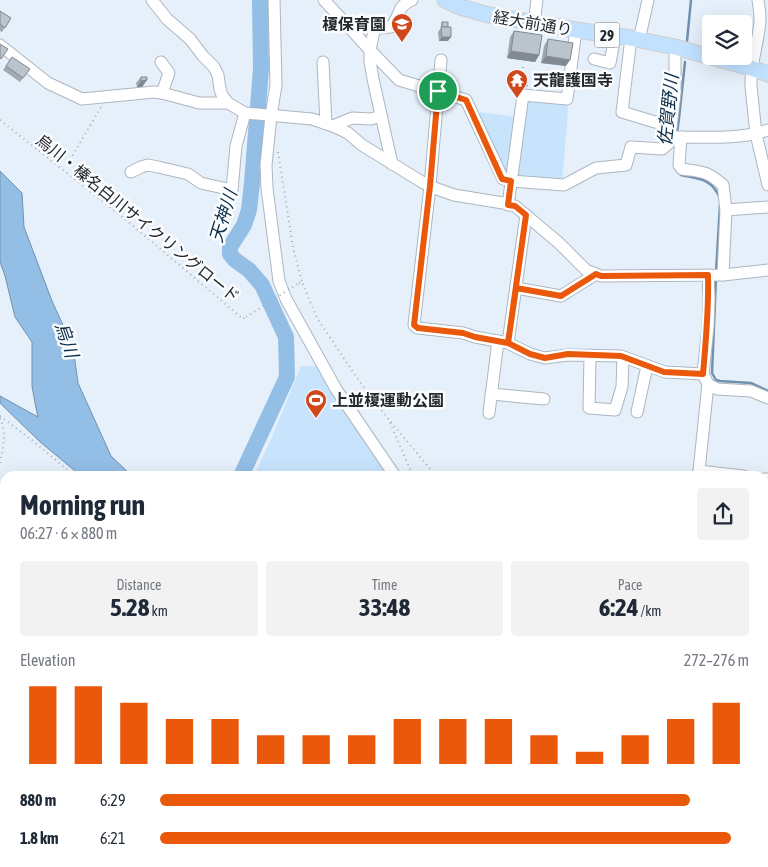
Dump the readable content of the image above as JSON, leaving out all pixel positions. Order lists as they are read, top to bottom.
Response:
{
  "streets": {
    "main road": ["経大前通り", "29"],
    "path": ["烏川・榛名白川サイクリングロード"]
  },
  "water": ["佐賀野川", "天神川", "烏川"],
  "places": {
    "school or university": ["榎保育園"],
    "temple": ["天龍護国寺"],
    "sports": ["上並榎運動公園"]
  },
  "page": {
    "heading": ["Morning run", "06:27 · 6 × 880 m"],
    "stats": [
      ["Distance", "5.28 km"],
      ["Time", "33:48"],
      ["Pace", "6:24 /km"]
    ],
    "chart": ["Elevation", "272–276 m"],
    "list": [
      {
        "name": "880 m",
        "note": "6:29"
      },
      {
        "name": "1.8 km",
        "note": "6:21"
      }
    ]
  }
}
